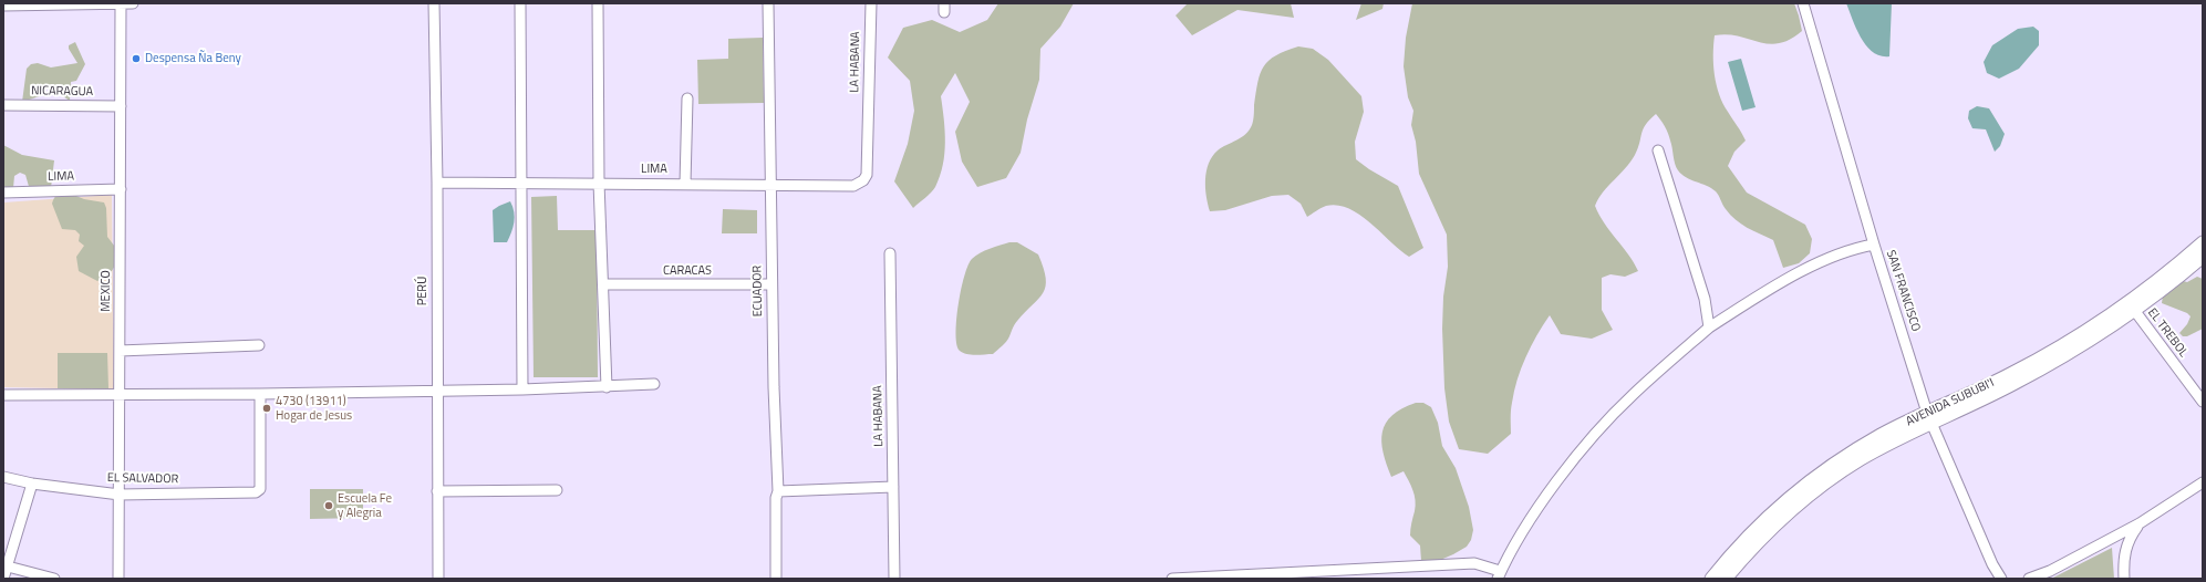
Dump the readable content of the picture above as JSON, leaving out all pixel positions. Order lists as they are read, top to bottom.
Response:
{
  "streets": {
    "street": [
      "LA HABANA",
      "NICARAGUA",
      "LIMA",
      "CARACAS",
      "MEXICO",
      "PERÚ",
      "ECUADOR",
      "SAN FRANCISCO",
      "EL TREBOL",
      "AVENIDA SUBUBI'I",
      "EL SALVADOR"
    ]
  },
  "crossings": [
    ["LA HABANA", "LIMA"],
    ["NICARAGUA", "MEXICO"],
    ["LIMA", "MEXICO"],
    ["LIMA", "PERÚ"],
    ["LIMA", "ECUADOR"],
    ["CARACAS", "ECUADOR"],
    ["MEXICO", "EL SALVADOR"],
    ["SAN FRANCISCO", "AVENIDA SUBUBI'I"],
    ["EL TREBOL", "AVENIDA SUBUBI'I"]
  ],
  "places": ["Despensa Ña Beny", "4730 (13911) Hogar de Jesus", "Escuela Fe y Alegria"]
}
